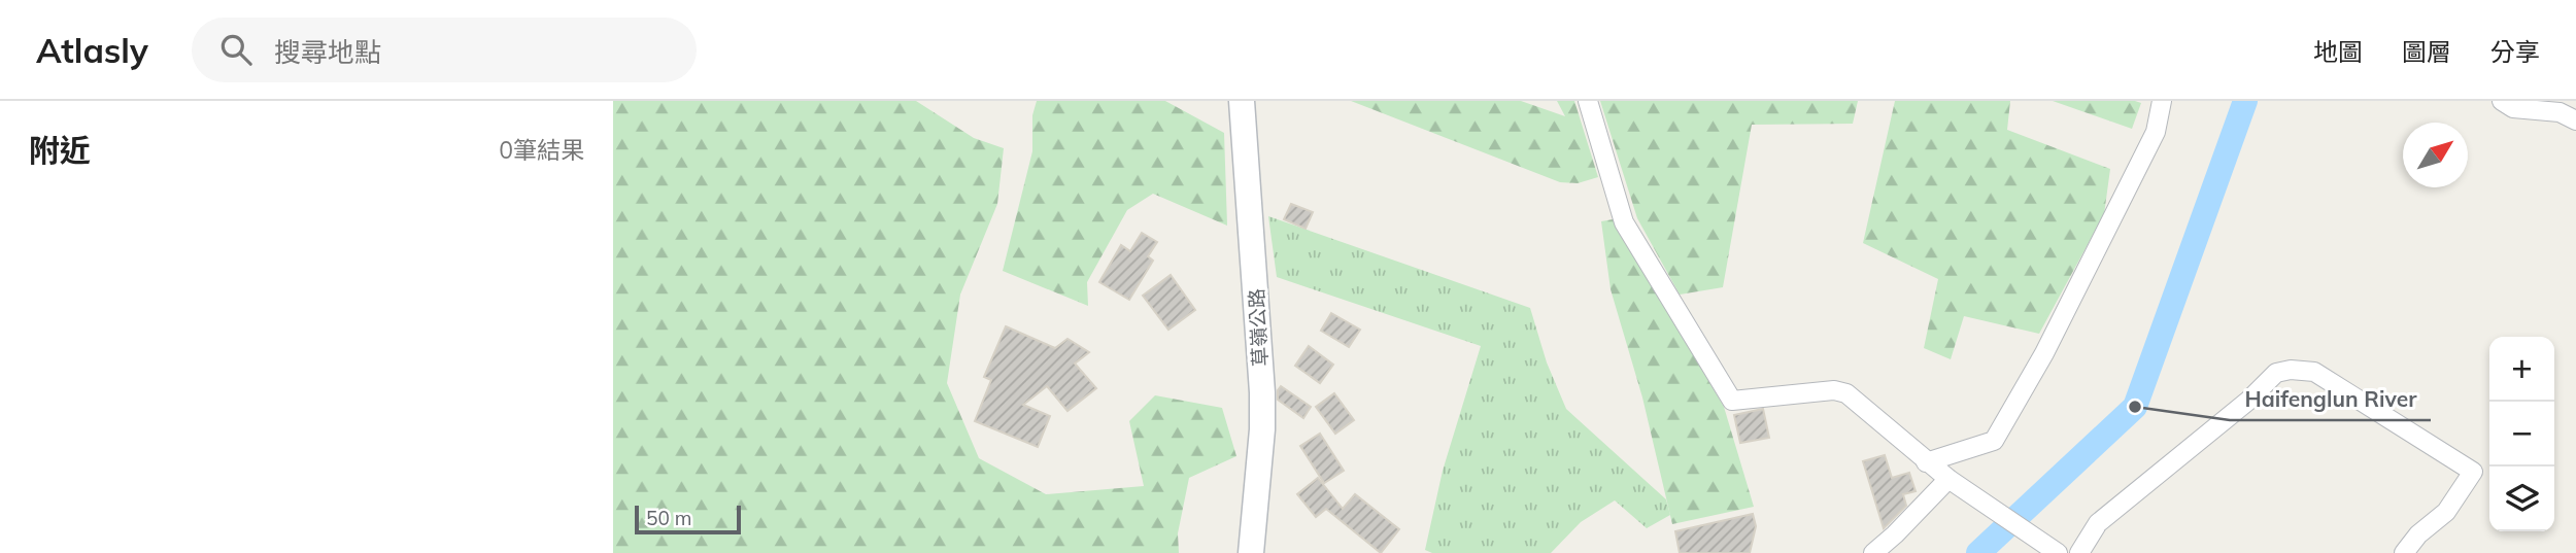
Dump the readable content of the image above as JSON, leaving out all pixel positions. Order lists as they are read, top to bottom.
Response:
{
  "streets": {
    "main road": ["草嶺公路"]
  },
  "places": ["Haifenglun River"],
  "scale_bar": "50 m",
  "north": "top right",
  "page": {
    "header": "Atlasly",
    "search": "搜尋地點",
    "nav": ["地圖", "圖層", "分享"],
    "heading": ["附近", "0筆結果"],
    "map_buttons": ["+", "−"],
    "scale": "50 m"
  }
}
